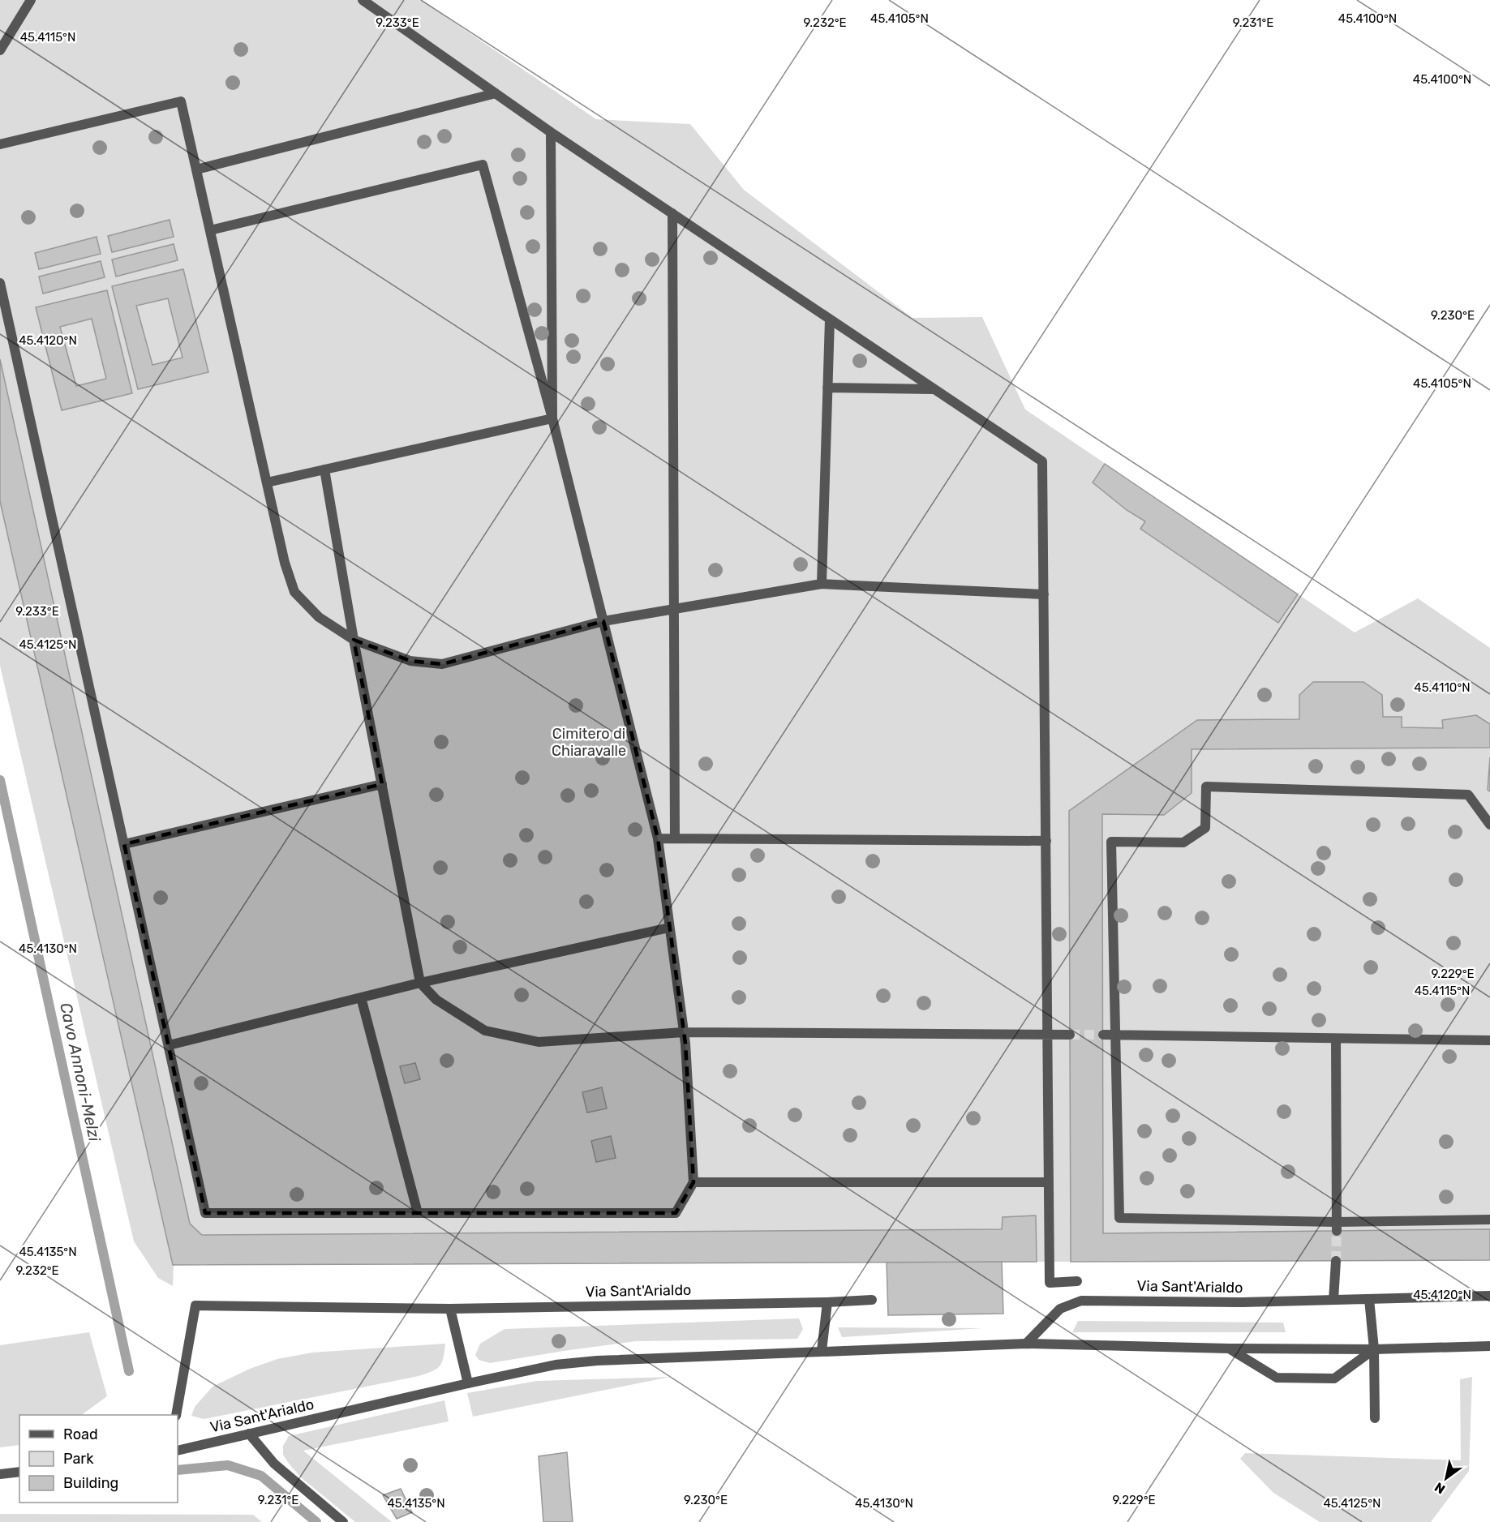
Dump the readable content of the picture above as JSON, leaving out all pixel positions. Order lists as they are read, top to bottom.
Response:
{
  "streets": {
    "street": ["Via Sant'Arialdo"]
  },
  "water": ["Cavo Annoni-Melzi"],
  "parks": ["Cimitero di Chiaravalle"],
  "legend": ["Road", "Park", "Building"],
  "north": "bottom left",
  "coordinates": [
    "45.4105°N",
    "45.4100°N",
    "9.233°E",
    "9.232°E",
    "9.231°E",
    "45.4115°N",
    "9.230°E",
    "45.4120°N",
    "45.4125°N",
    "45.4110°N",
    "45.4130°N",
    "9.229°E",
    "45.4135°N"
  ]
}
